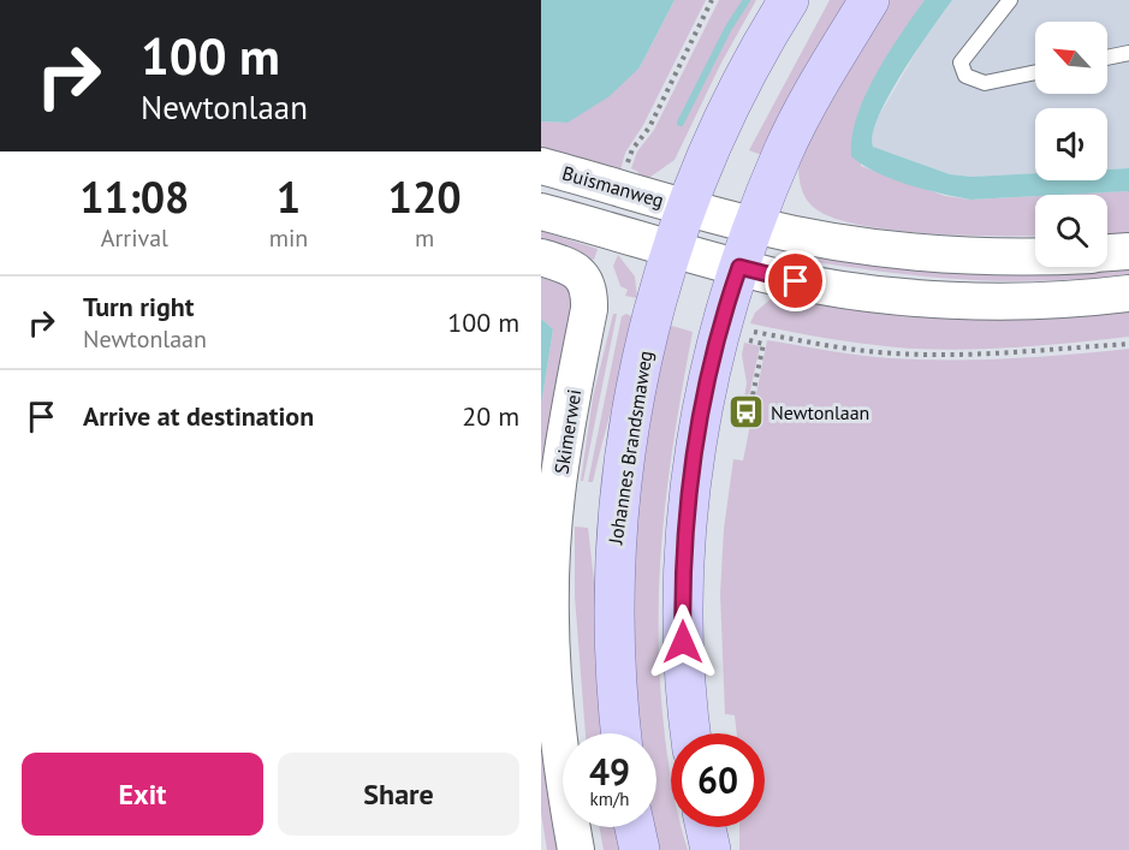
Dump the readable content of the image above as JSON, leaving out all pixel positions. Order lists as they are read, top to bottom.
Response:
{
  "streets": {
    "main road": ["Johannes Brandsmaweg"],
    "street": ["Buismanweg", "Skimerwei"]
  },
  "crossings": [
    ["Buismanweg", "Johannes Brandsmaweg"]
  ],
  "places": {
    "bus stop": ["Newtonlaan"]
  },
  "north": "top left",
  "page": {
    "turn": ["100 m", "Newtonlaan"],
    "eta": [
      "11:08",
      "Arrival",
      "1",
      "min",
      "120",
      "m"
    ],
    "list": [
      {
        "name": "Turn right",
        "note": "Newtonlaan",
        "value": "100 m"
      },
      {
        "name": "Arrive at destination",
        "value": "20 m"
      }
    ],
    "speed": "49 km/h",
    "limit": "60",
    "buttons": ["Exit", "Share"]
  }
}
